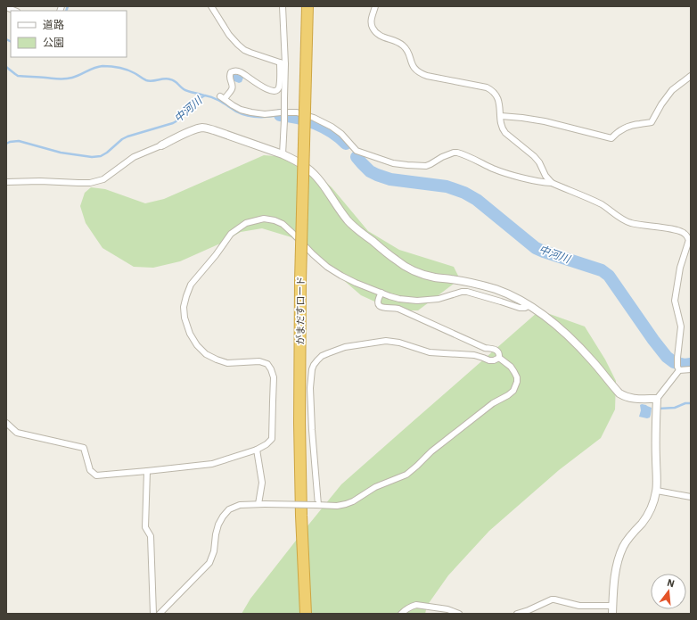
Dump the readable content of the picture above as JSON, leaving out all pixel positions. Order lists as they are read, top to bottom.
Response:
{
  "streets": {
    "highway": ["がまだすロード"]
  },
  "water": ["中河川"],
  "legend": ["道路", "公園"],
  "north": "top"
}
